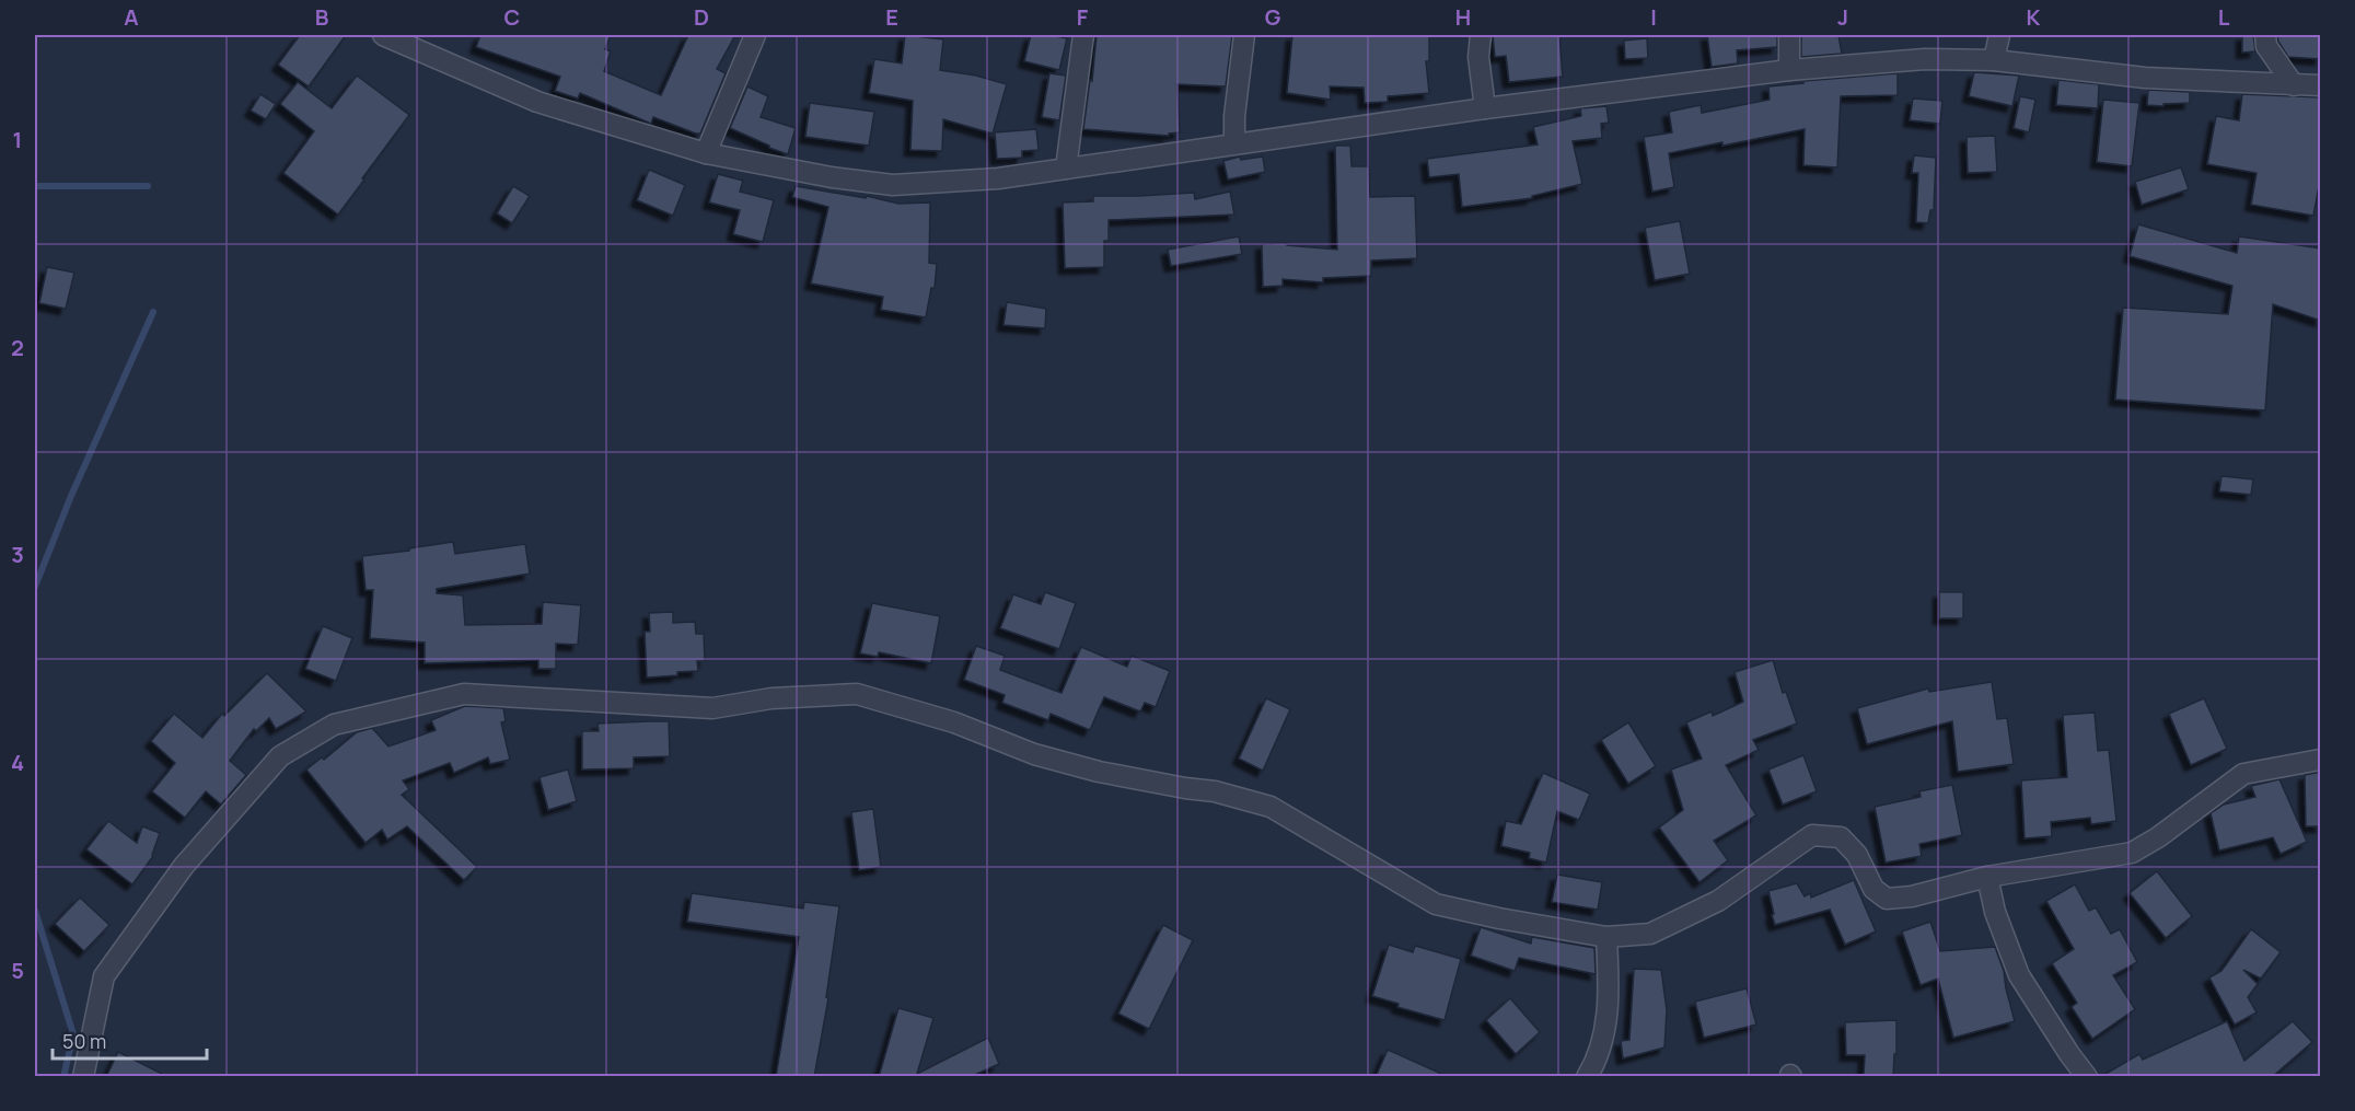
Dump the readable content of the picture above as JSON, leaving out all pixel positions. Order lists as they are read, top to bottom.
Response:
{
  "scale_bar": "50 m",
  "grid": {
    "columns": [
      "A",
      "B",
      "C",
      "D",
      "E",
      "F",
      "G",
      "H",
      "I",
      "J",
      "K",
      "L"
    ],
    "rows": [
      "1",
      "2",
      "3",
      "4",
      "5"
    ]
  }
}
